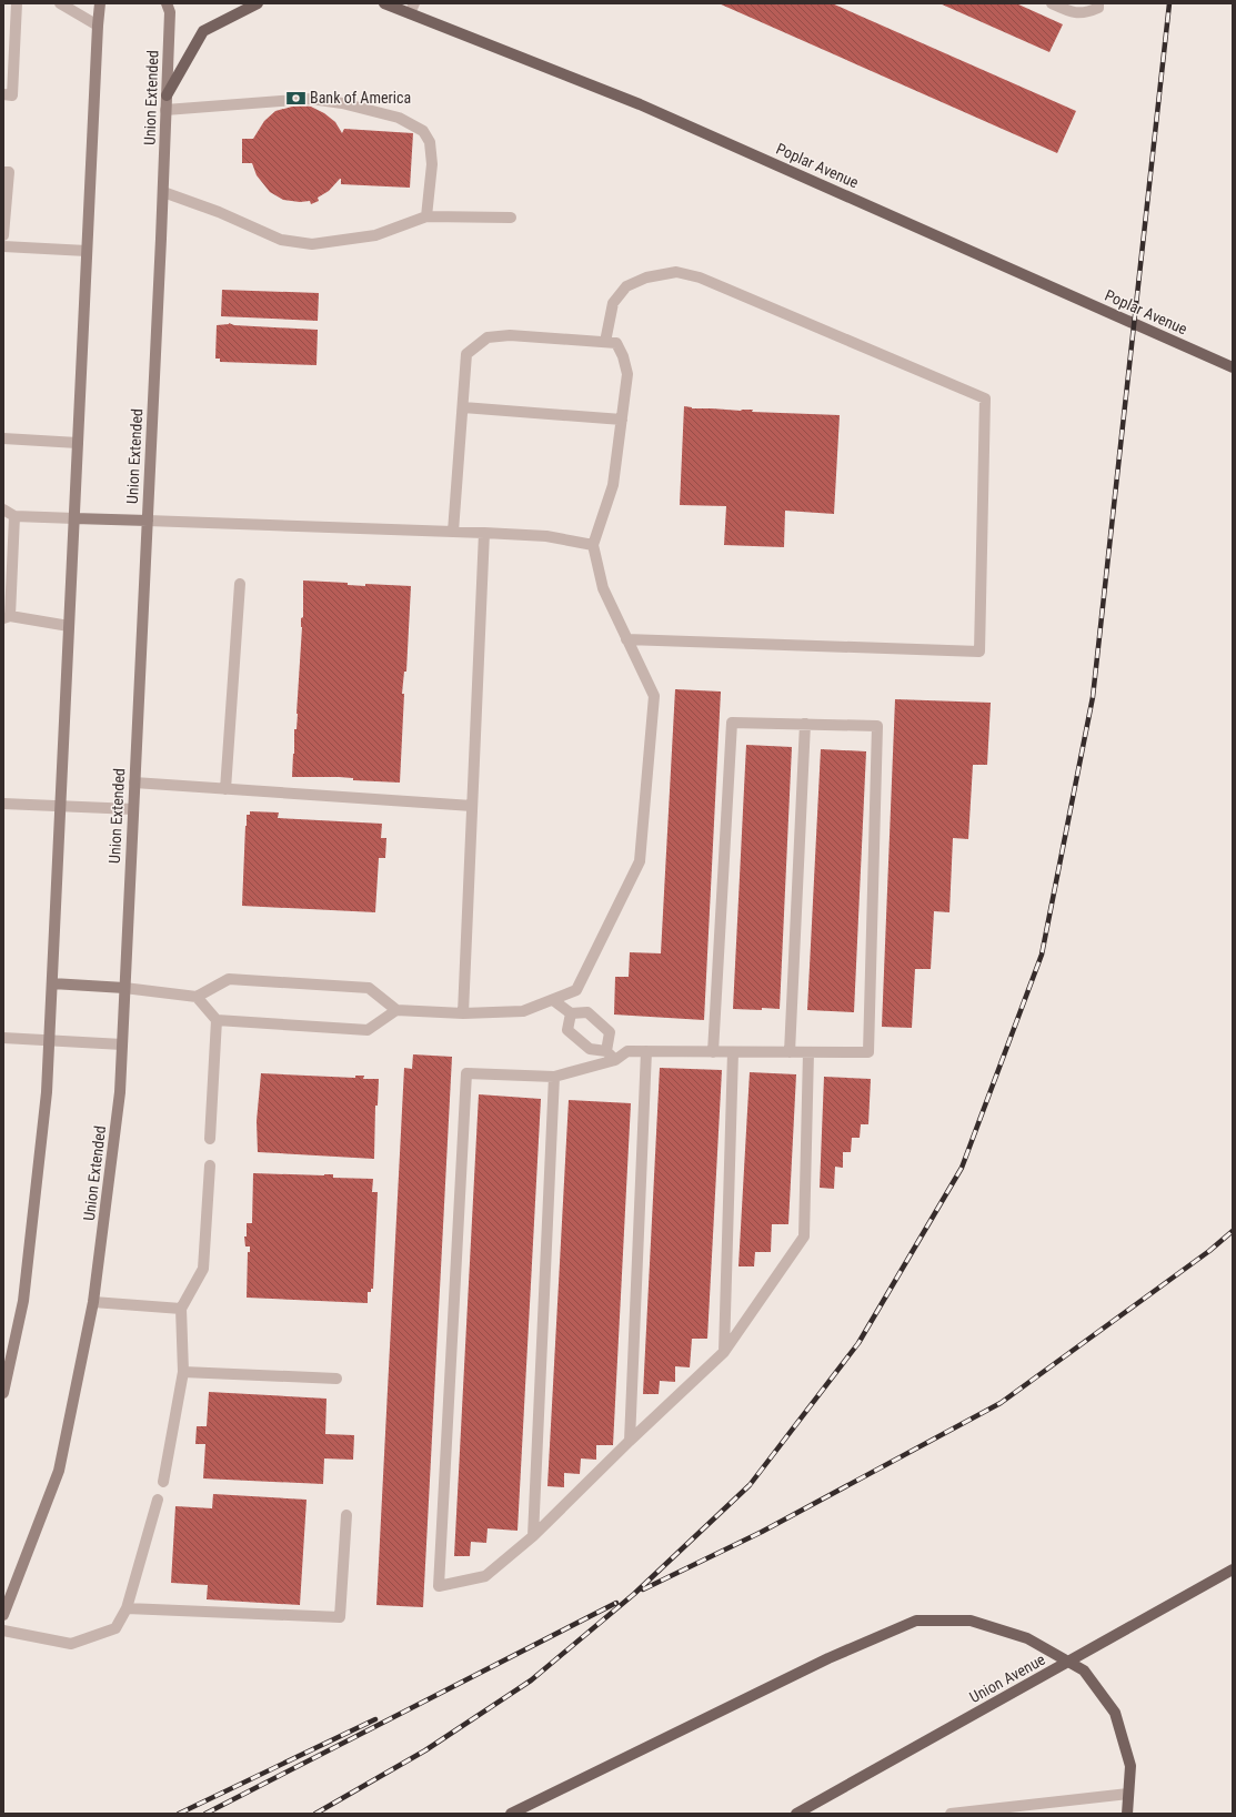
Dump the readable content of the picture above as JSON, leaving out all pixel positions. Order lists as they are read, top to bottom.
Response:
{
  "streets": {
    "main road": ["Poplar Avenue", "Union Avenue"],
    "street": ["Union Extended"]
  },
  "places": {
    "bank": ["Bank of America"]
  }
}
